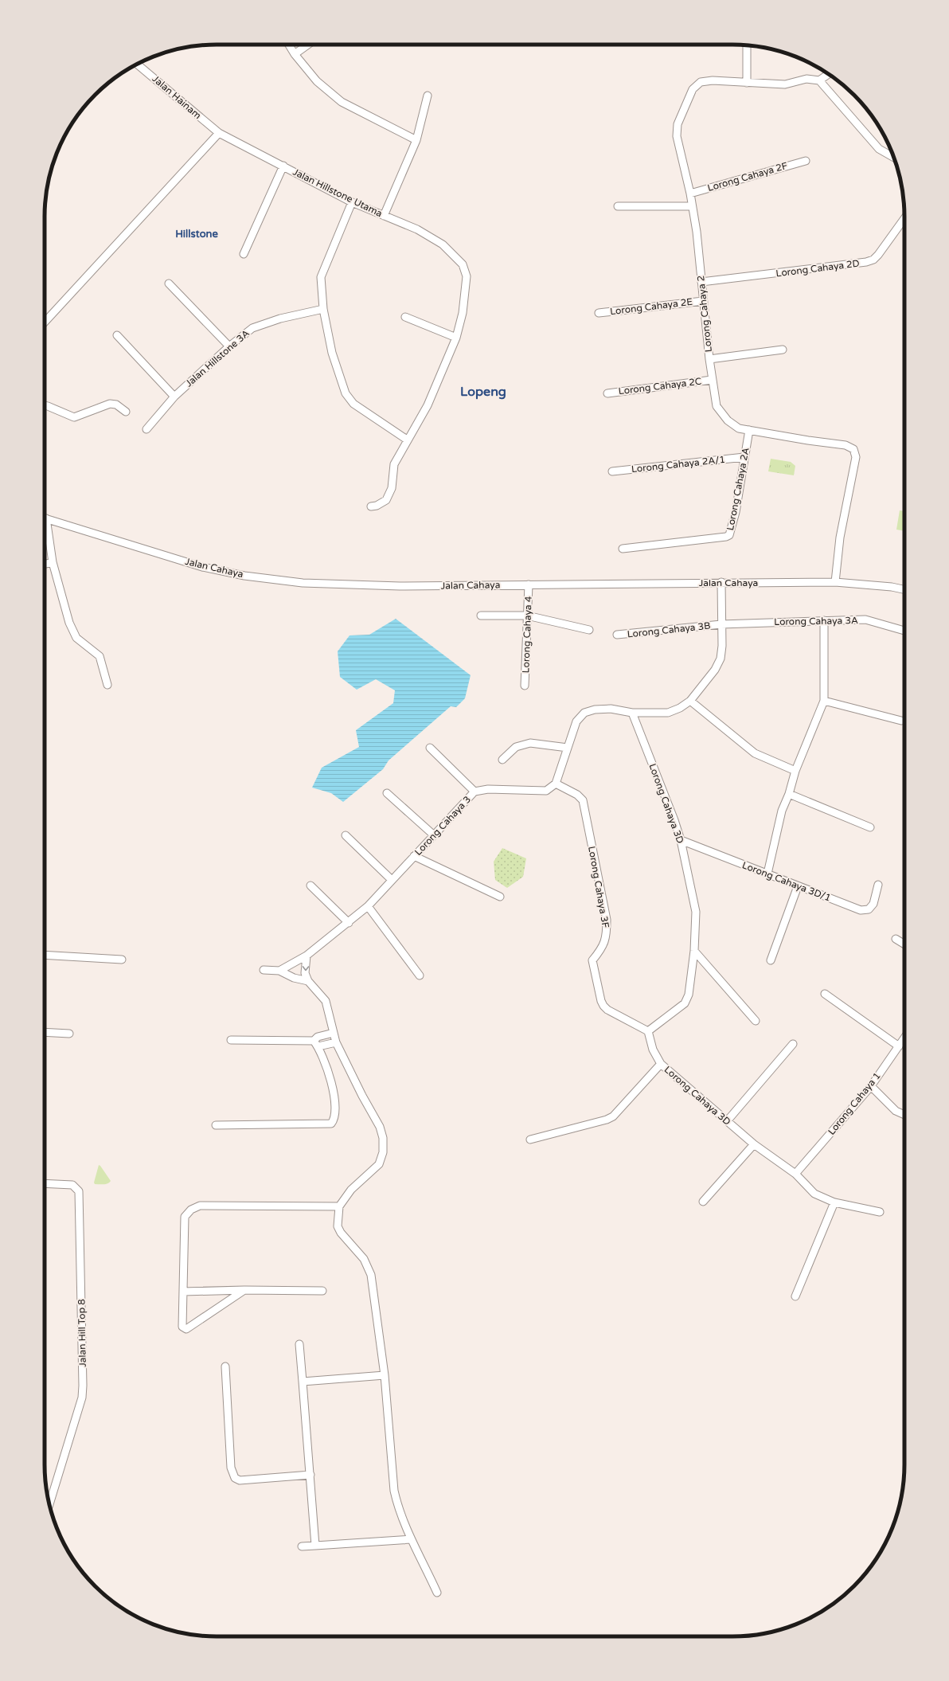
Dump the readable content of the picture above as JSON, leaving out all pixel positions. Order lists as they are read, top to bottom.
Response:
{
  "streets": {
    "street": [
      "Jalan Hainam",
      "Lorong Cahaya 2F",
      "Jalan Hillstone Utama",
      "Lorong Cahaya 2D",
      "Lorong Cahaya 2E",
      "Lorong Cahaya 2",
      "Jalan Hillstone 3A",
      "Lorong Cahaya 2C",
      "Lorong Cahaya 2A/1",
      "Lorong Cahaya 2A",
      "Jalan Cahaya",
      "Lorong Cahaya 3A",
      "Lorong Cahaya 3B",
      "Lorong Cahaya 4",
      "Lorong Cahaya 3D",
      "Lorong Cahaya 3",
      "Lorong Cahaya 3D/1",
      "Lorong Cahaya 3F",
      "Lorong Cahaya 1",
      "Jalan Hill Top 8"
    ]
  },
  "crossings": [
    ["Jalan Hainam", "Jalan Hillstone Utama"],
    ["Lorong Cahaya 2F", "Lorong Cahaya 2"],
    ["Lorong Cahaya 2D", "Lorong Cahaya 2"],
    ["Lorong Cahaya 2E", "Lorong Cahaya 2"],
    ["Lorong Cahaya 2", "Lorong Cahaya 2C"],
    ["Lorong Cahaya 2", "Lorong Cahaya 2A"],
    ["Lorong Cahaya 2", "Jalan Cahaya"],
    ["Lorong Cahaya 2A/1", "Lorong Cahaya 2A"],
    ["Jalan Cahaya", "Lorong Cahaya 4"],
    ["Lorong Cahaya 3A", "Lorong Cahaya 3B"],
    ["Lorong Cahaya 3D", "Lorong Cahaya 3D/1"],
    ["Lorong Cahaya 3D", "Lorong Cahaya 3F"],
    ["Lorong Cahaya 3D", "Lorong Cahaya 1"],
    ["Lorong Cahaya 3", "Lorong Cahaya 3F"]
  ],
  "districts": ["Hillstone", "Lopeng"]
}
